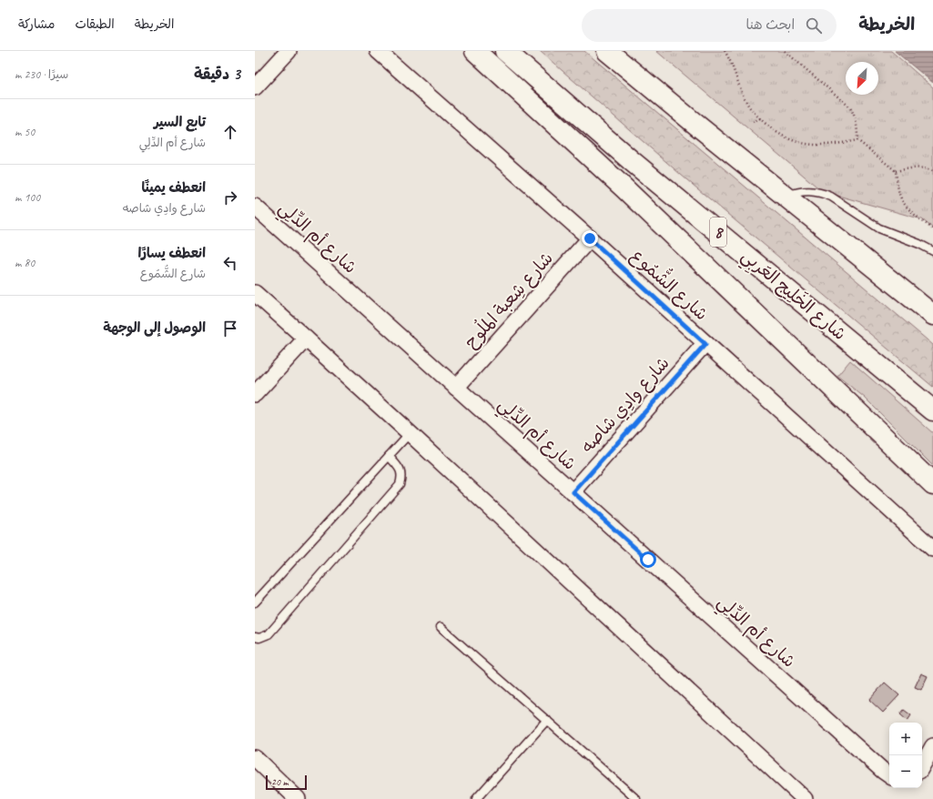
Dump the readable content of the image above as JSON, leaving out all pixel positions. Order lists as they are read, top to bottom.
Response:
{
  "streets": {
    "highway": ["8", "شارع الخَلِيج العَربِي"],
    "street": [
      "شارع أم الدِّلِي",
      "شارع الشُّمُوع",
      "شارع شِعبة الملُوح",
      "شارع وادِي شاصه"
    ]
  },
  "crossings": [
    ["شارع أم الدِّلِي", "شارع شِعبة الملُوح"],
    ["شارع أم الدِّلِي", "شارع وادِي شاصه"],
    ["شارع الشُّمُوع", "شارع شِعبة الملُوح"],
    ["شارع الشُّمُوع", "شارع وادِي شاصه"]
  ],
  "scale_bar": "20 m",
  "north": "bottom left",
  "page": {
    "header": "الخريطة",
    "search": "ابحث هنا",
    "nav": ["الخريطة", "الطبقات", "مشاركة"],
    "heading": ["3 دقيقة", "سيرًا · 230 m"],
    "list": [
      ["تابع السير", "شارع أم الدِّلِي", "50 m"],
      ["انعطف يمينًا", "شارع وادِي شاصه", "100 m"],
      ["انعطف يسارًا", "شارع الشُّمُوع", "80 m"],
      "الوصول إلى الوجهة"
    ],
    "map_buttons": ["+", "−"],
    "scale": "20 m"
  }
}
